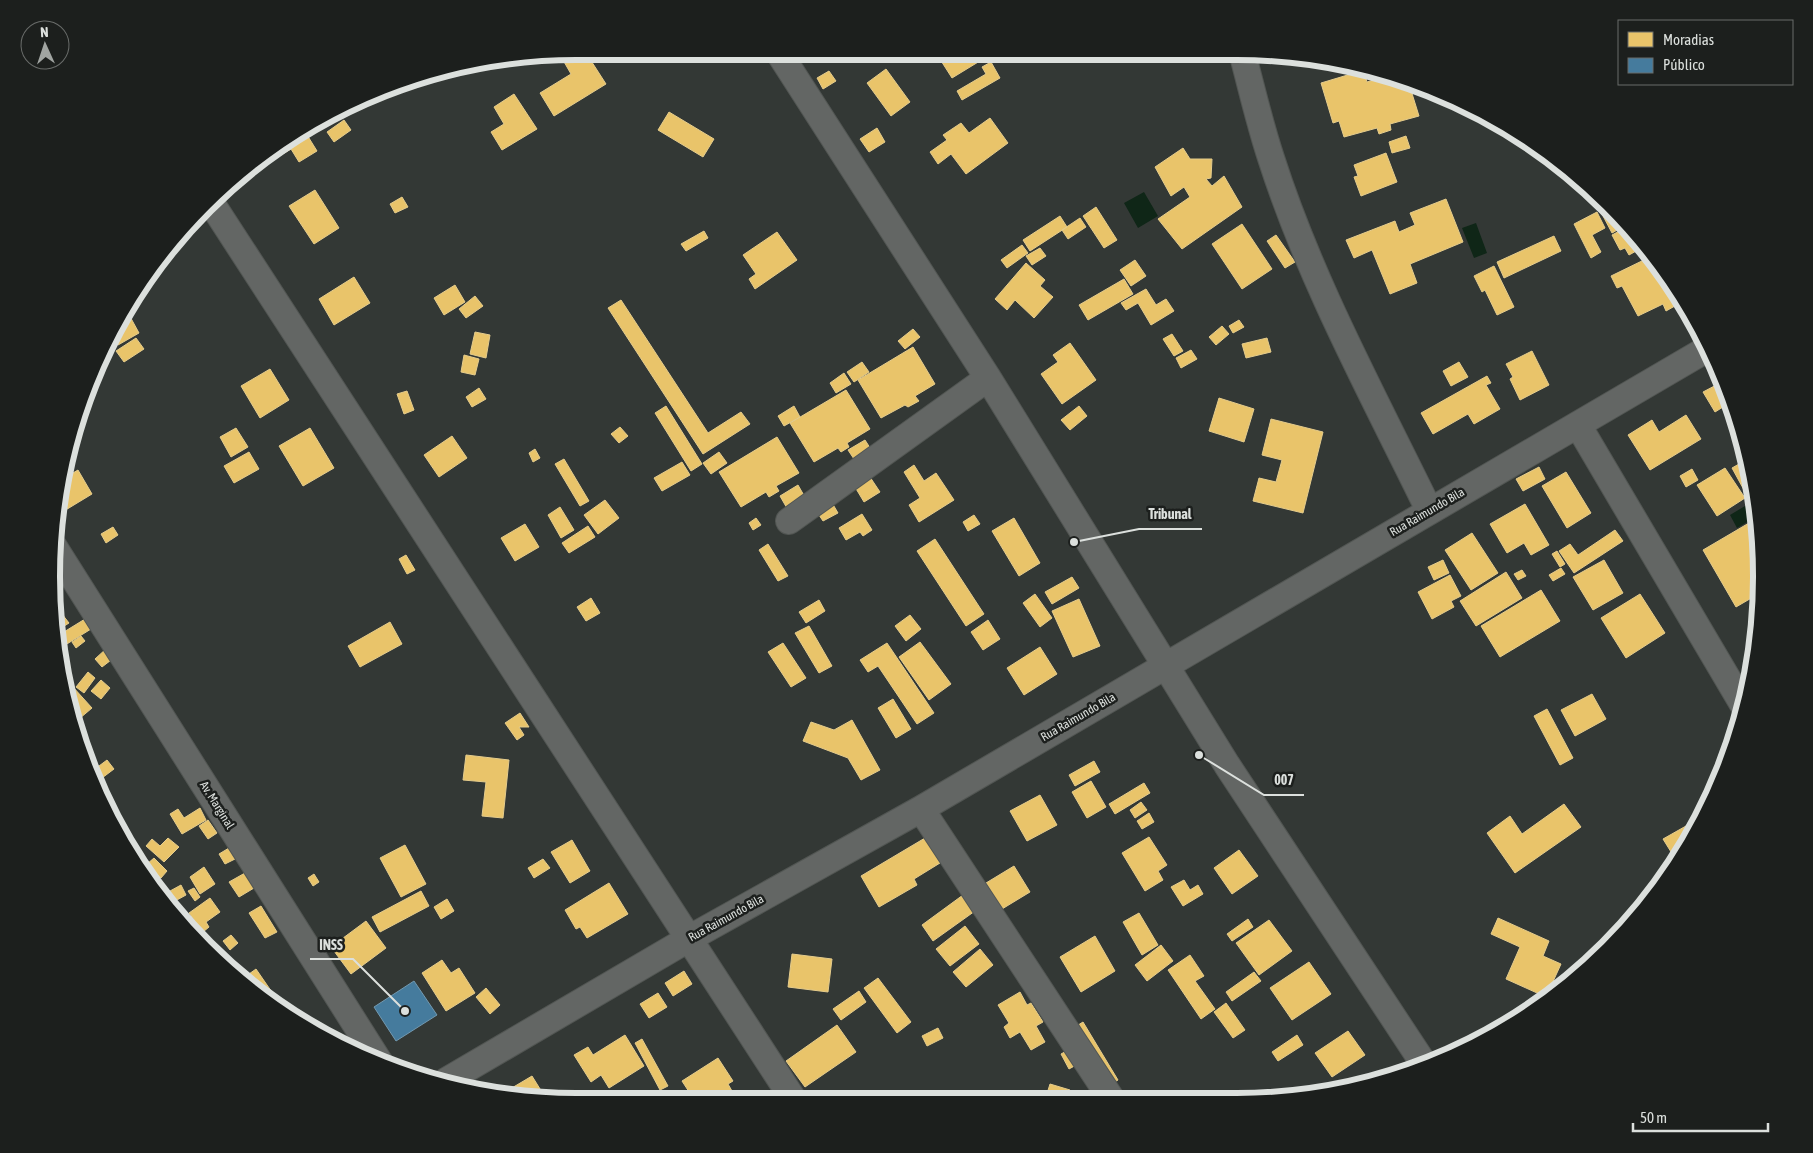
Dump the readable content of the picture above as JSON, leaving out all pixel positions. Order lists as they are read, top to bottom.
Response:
{
  "streets": {
    "street": ["Rua Raimundo Bila", "Av. Marginal"]
  },
  "places": ["Tribunal", "007", "INSS"],
  "legend": ["Moradias", "Público"],
  "scale_bar": "50 m",
  "north": "top"
}
